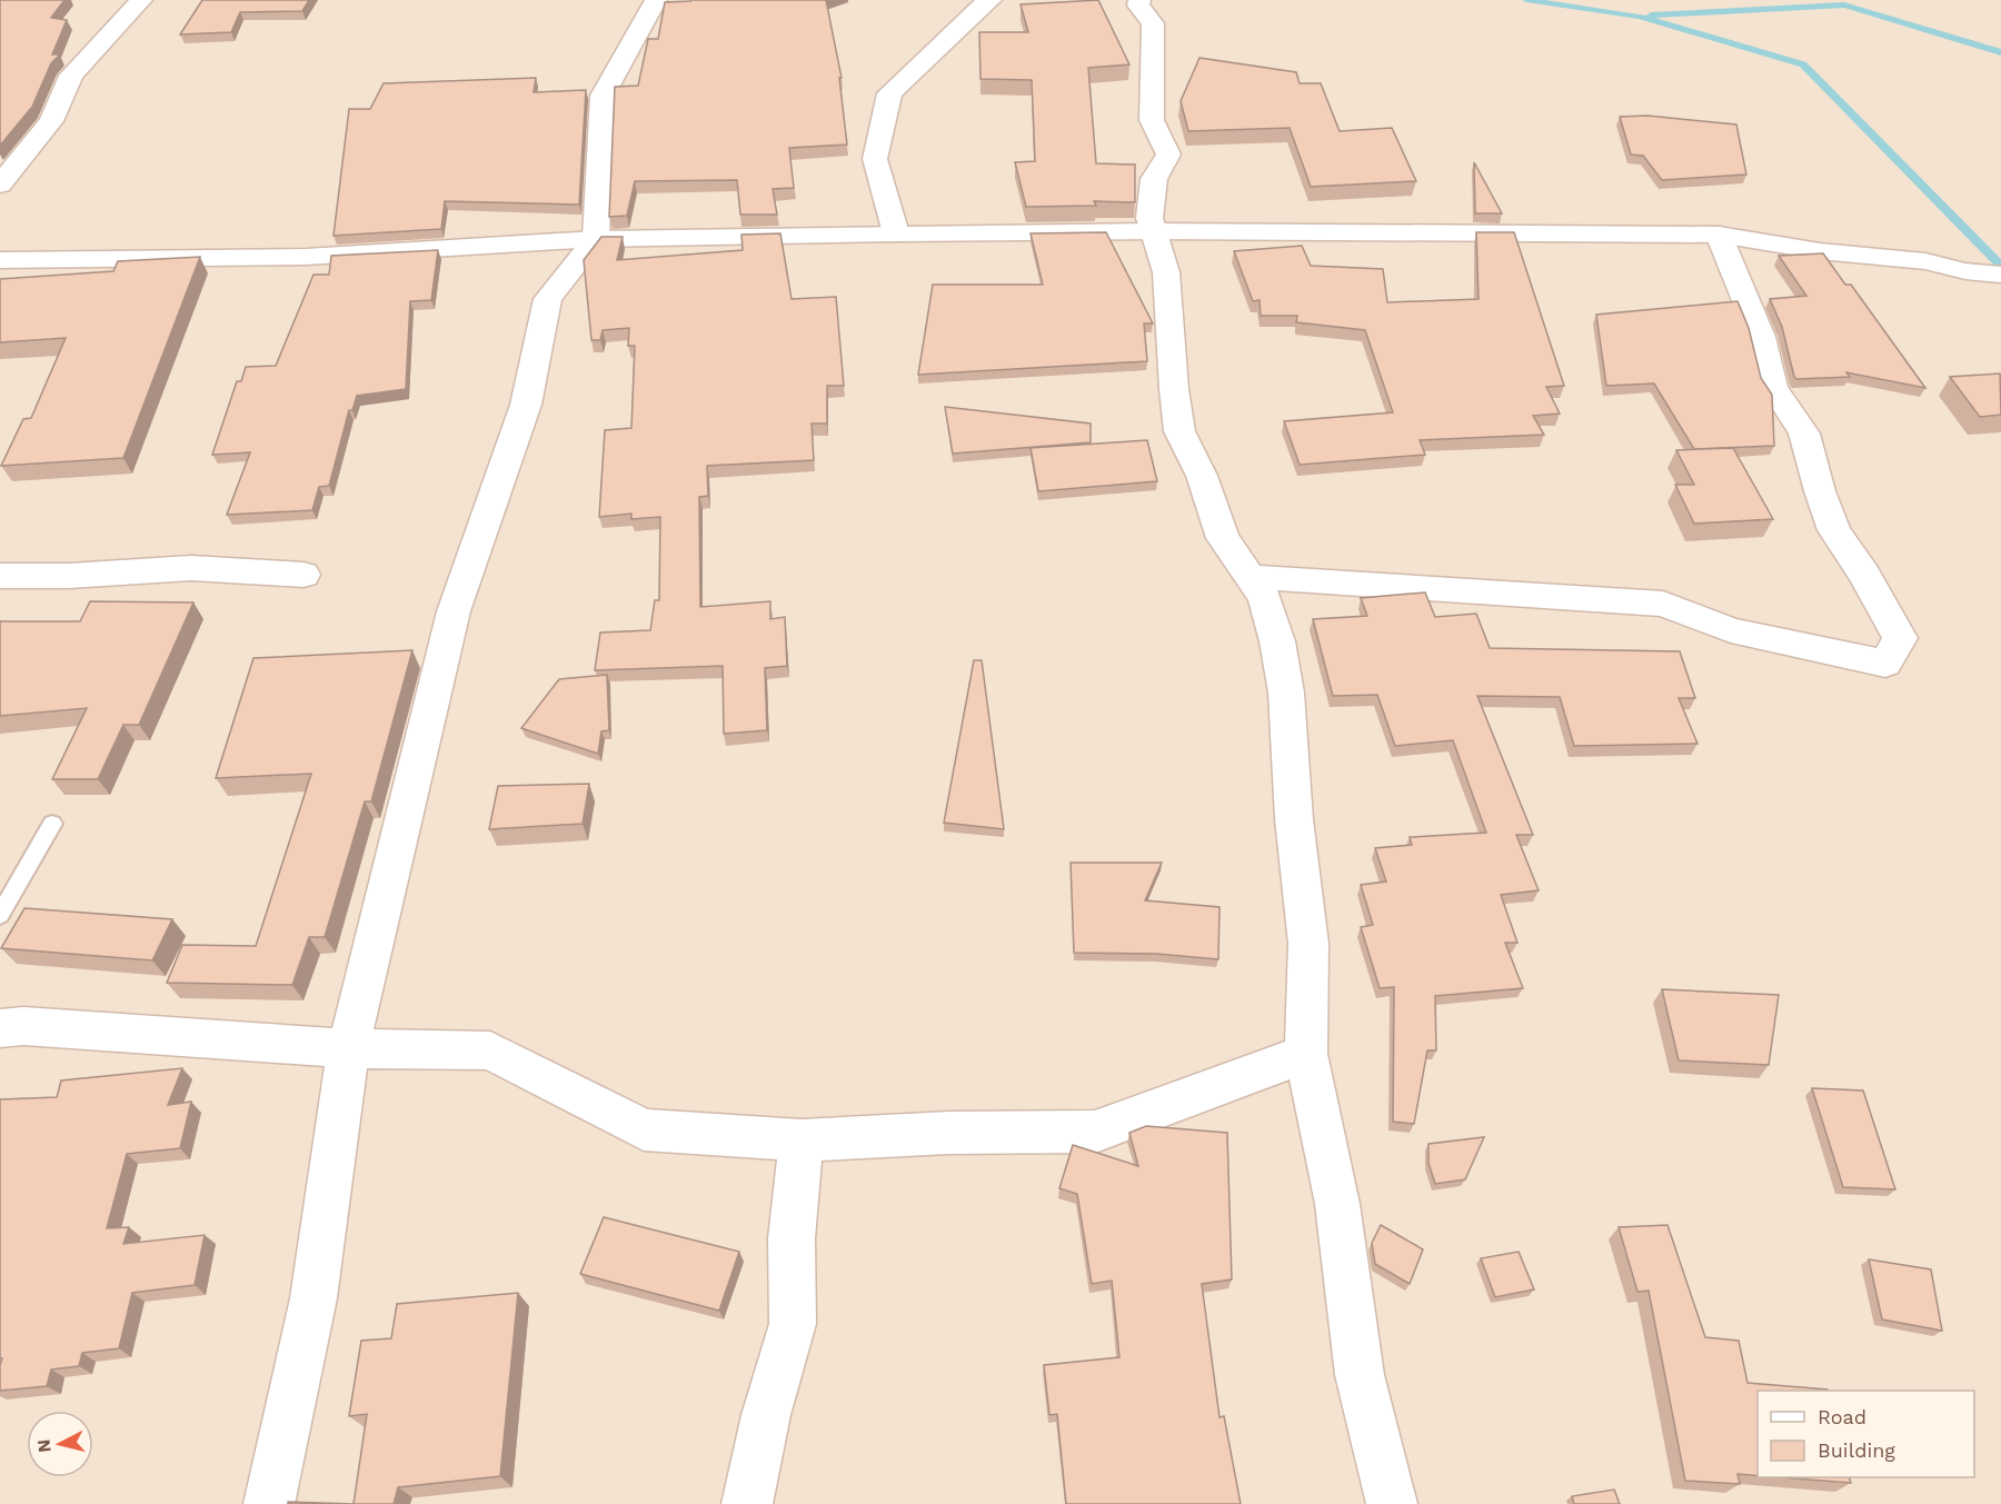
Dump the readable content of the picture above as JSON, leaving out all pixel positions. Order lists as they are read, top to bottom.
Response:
{
  "legend": ["Road", "Building"],
  "north": "left"
}
